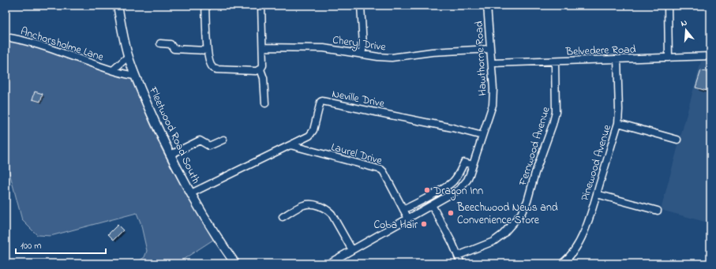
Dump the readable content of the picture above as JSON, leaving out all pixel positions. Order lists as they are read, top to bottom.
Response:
{
  "streets": {
    "main road": ["Fleetwood Road South"],
    "street": [
      "Cheryl Drive",
      "Anchorsholme Lane",
      "Belvedere Road",
      "Hawthorne Road",
      "Neville Drive",
      "Fernwood Avenue",
      "Laurel Drive",
      "Pinewood Avenue"
    ]
  },
  "crossings": [
    ["Cheryl Drive", "Hawthorne Road"],
    ["Anchorsholme Lane", "Fleetwood Road South"],
    ["Belvedere Road", "Hawthorne Road"],
    ["Belvedere Road", "Fernwood Avenue"],
    ["Belvedere Road", "Pinewood Avenue"],
    ["Hawthorne Road", "Neville Drive"],
    ["Hawthorne Road", "Laurel Drive"],
    ["Neville Drive", "Fleetwood Road South"],
    ["Neville Drive", "Laurel Drive"]
  ],
  "places": ["Dragon Inn", "Beechwood News and Convenience Store", "Coba Hair"],
  "scale_bar": "100 m",
  "north": "top"
}
